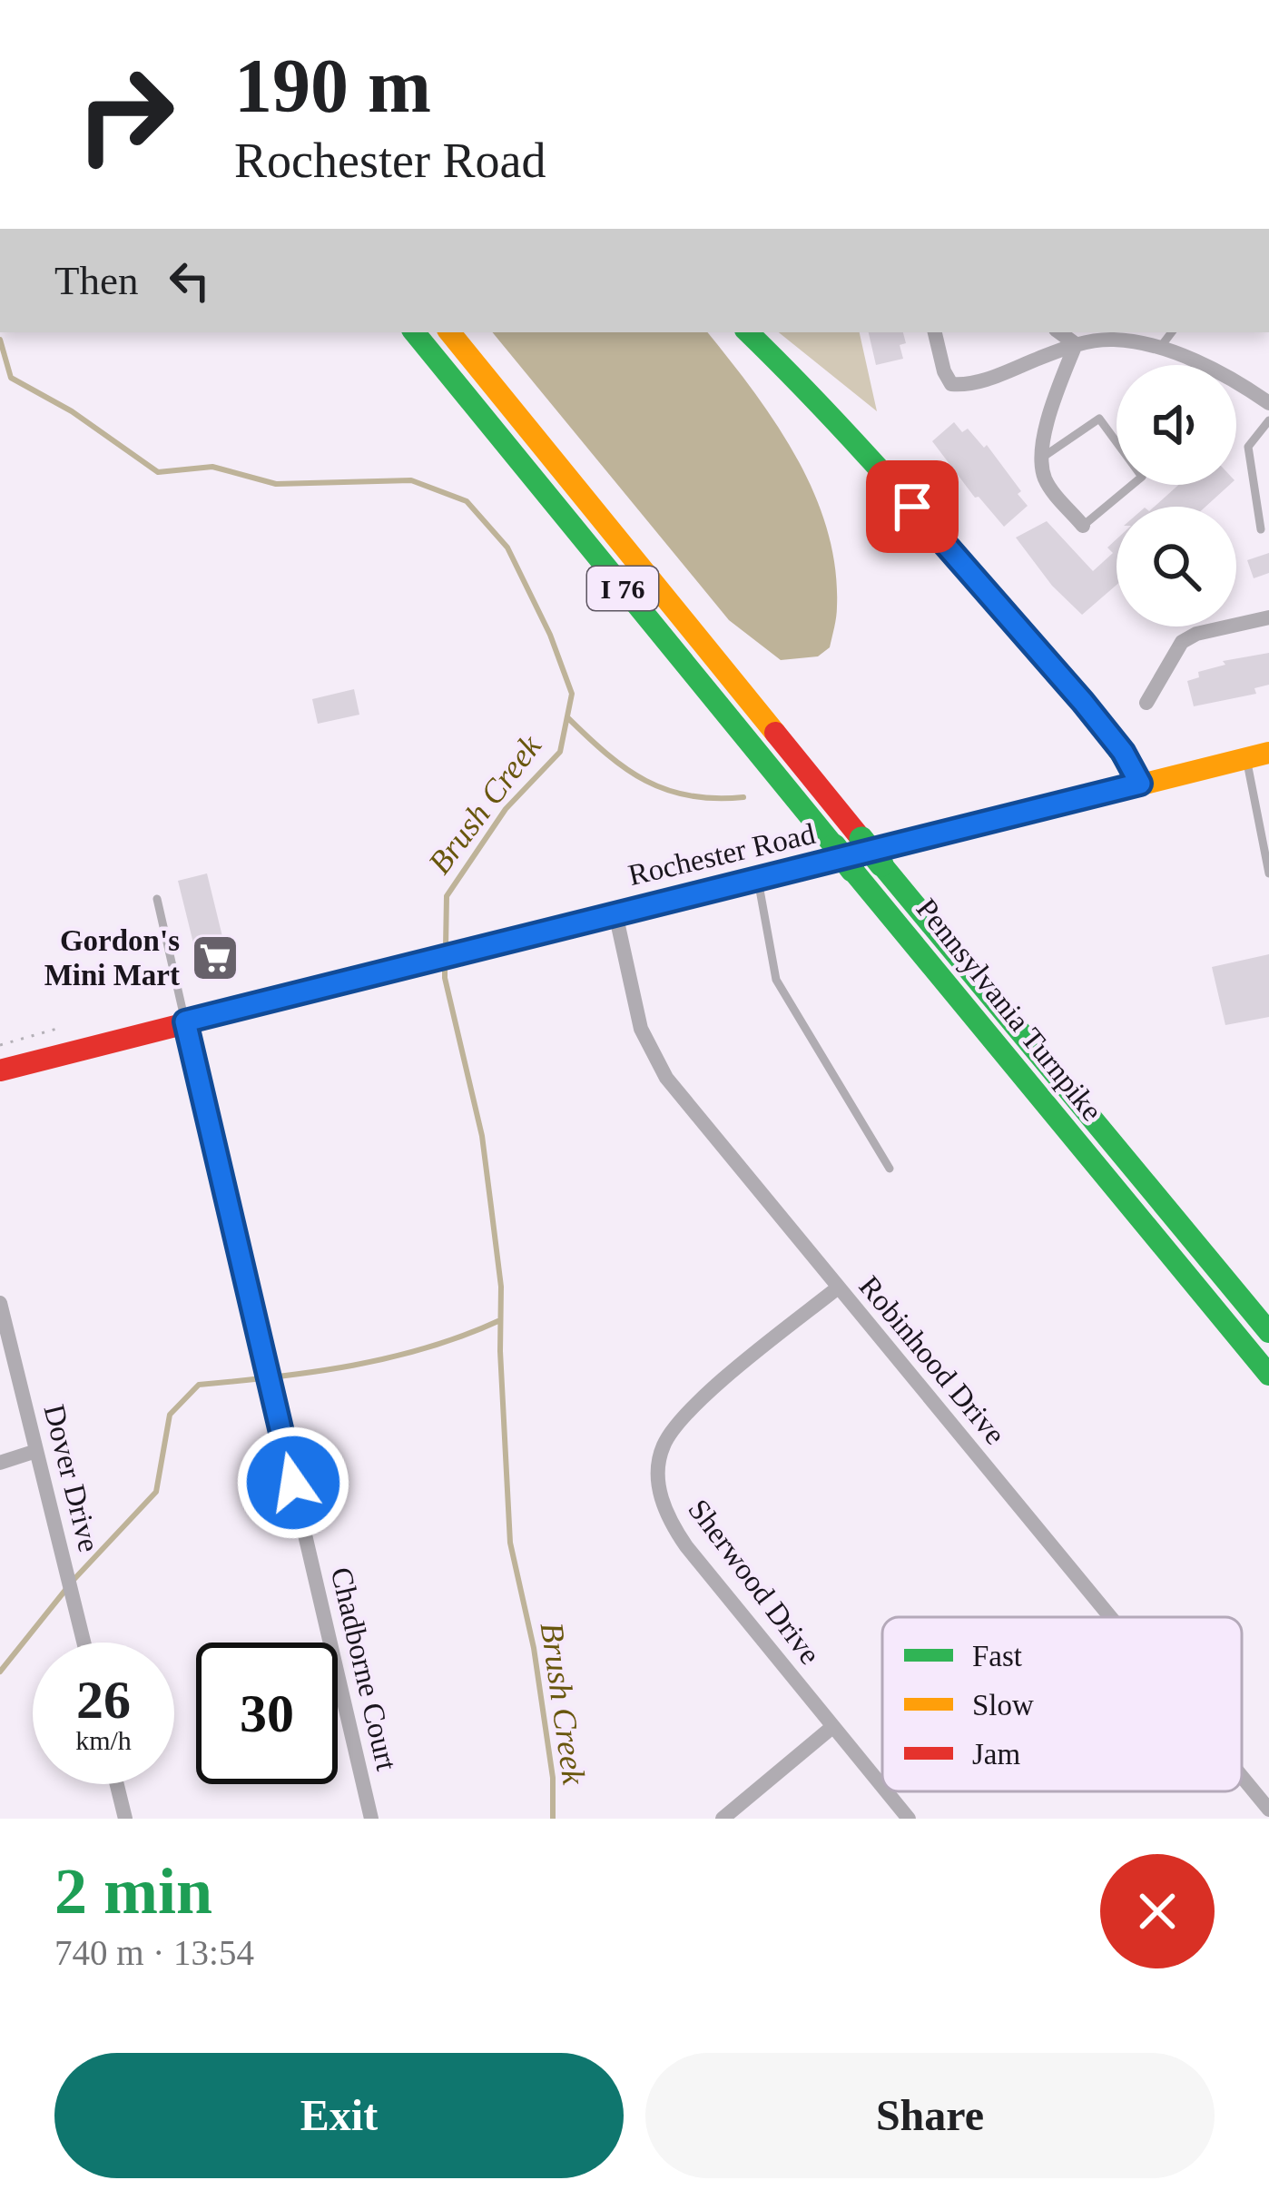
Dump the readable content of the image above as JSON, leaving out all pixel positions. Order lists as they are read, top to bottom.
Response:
{
  "streets": {
    "main road": ["I 76", "Rochester Road", "Pennsylvania Turnpike"],
    "street": [
      "Robinhood Drive",
      "Dover Drive",
      "Sherwood Drive",
      "Chadborne Court"
    ]
  },
  "crossings": [
    ["Rochester Road", "Robinhood Drive"],
    ["Rochester Road", "Chadborne Court"],
    ["Robinhood Drive", "Sherwood Drive"]
  ],
  "water": ["Brush Creek"],
  "places": {
    "supermarket": ["Gordon's Mini Mart"]
  },
  "legend": ["Fast", "Slow", "Jam"],
  "page": {
    "turn": ["190 m", "Rochester Road"],
    "then": "Then",
    "speed": "26 km/h",
    "limit": "30",
    "heading": ["2 min", "740 m · 13:54"],
    "buttons": ["Exit", "Share"]
  }
}
